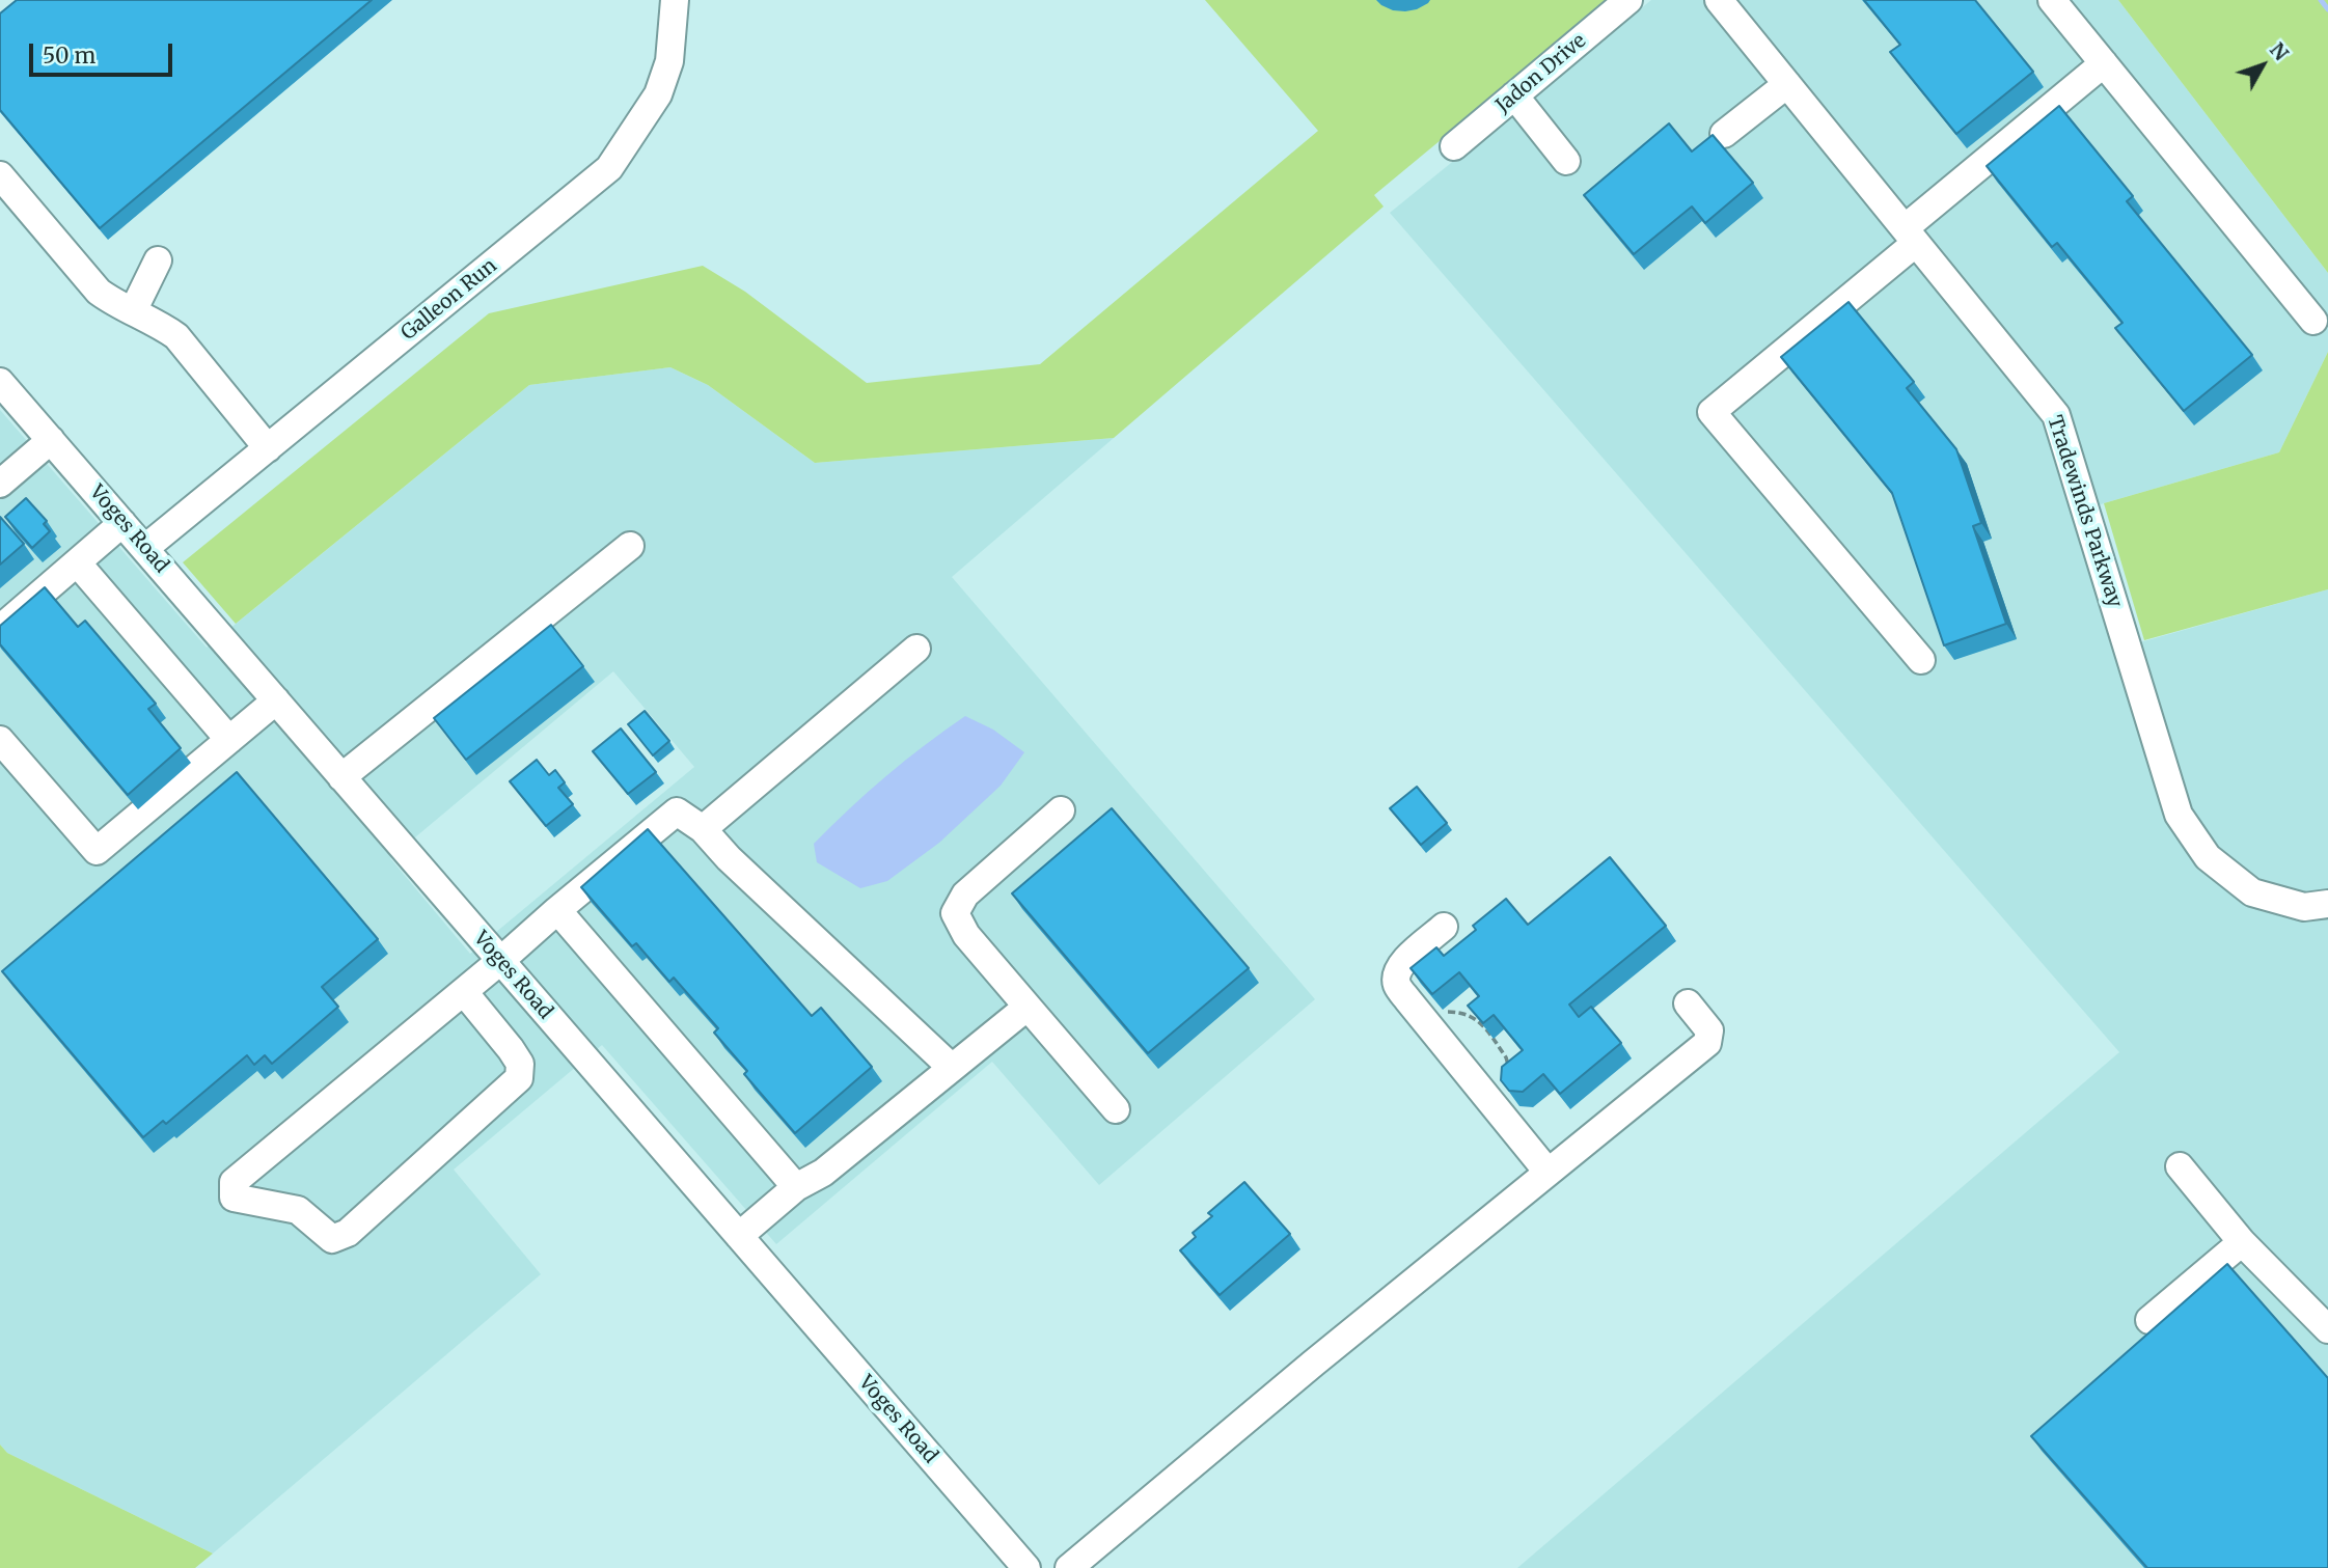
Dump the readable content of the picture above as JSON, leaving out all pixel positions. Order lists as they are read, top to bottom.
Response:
{
  "streets": {
    "street": [
      "Jadon Drive",
      "Galleon Run",
      "Tradewinds Parkway",
      "Voges Road"
    ]
  },
  "crossings": [
    ["Galleon Run", "Voges Road"]
  ],
  "scale_bar": "50 m",
  "north": "top right"
}
